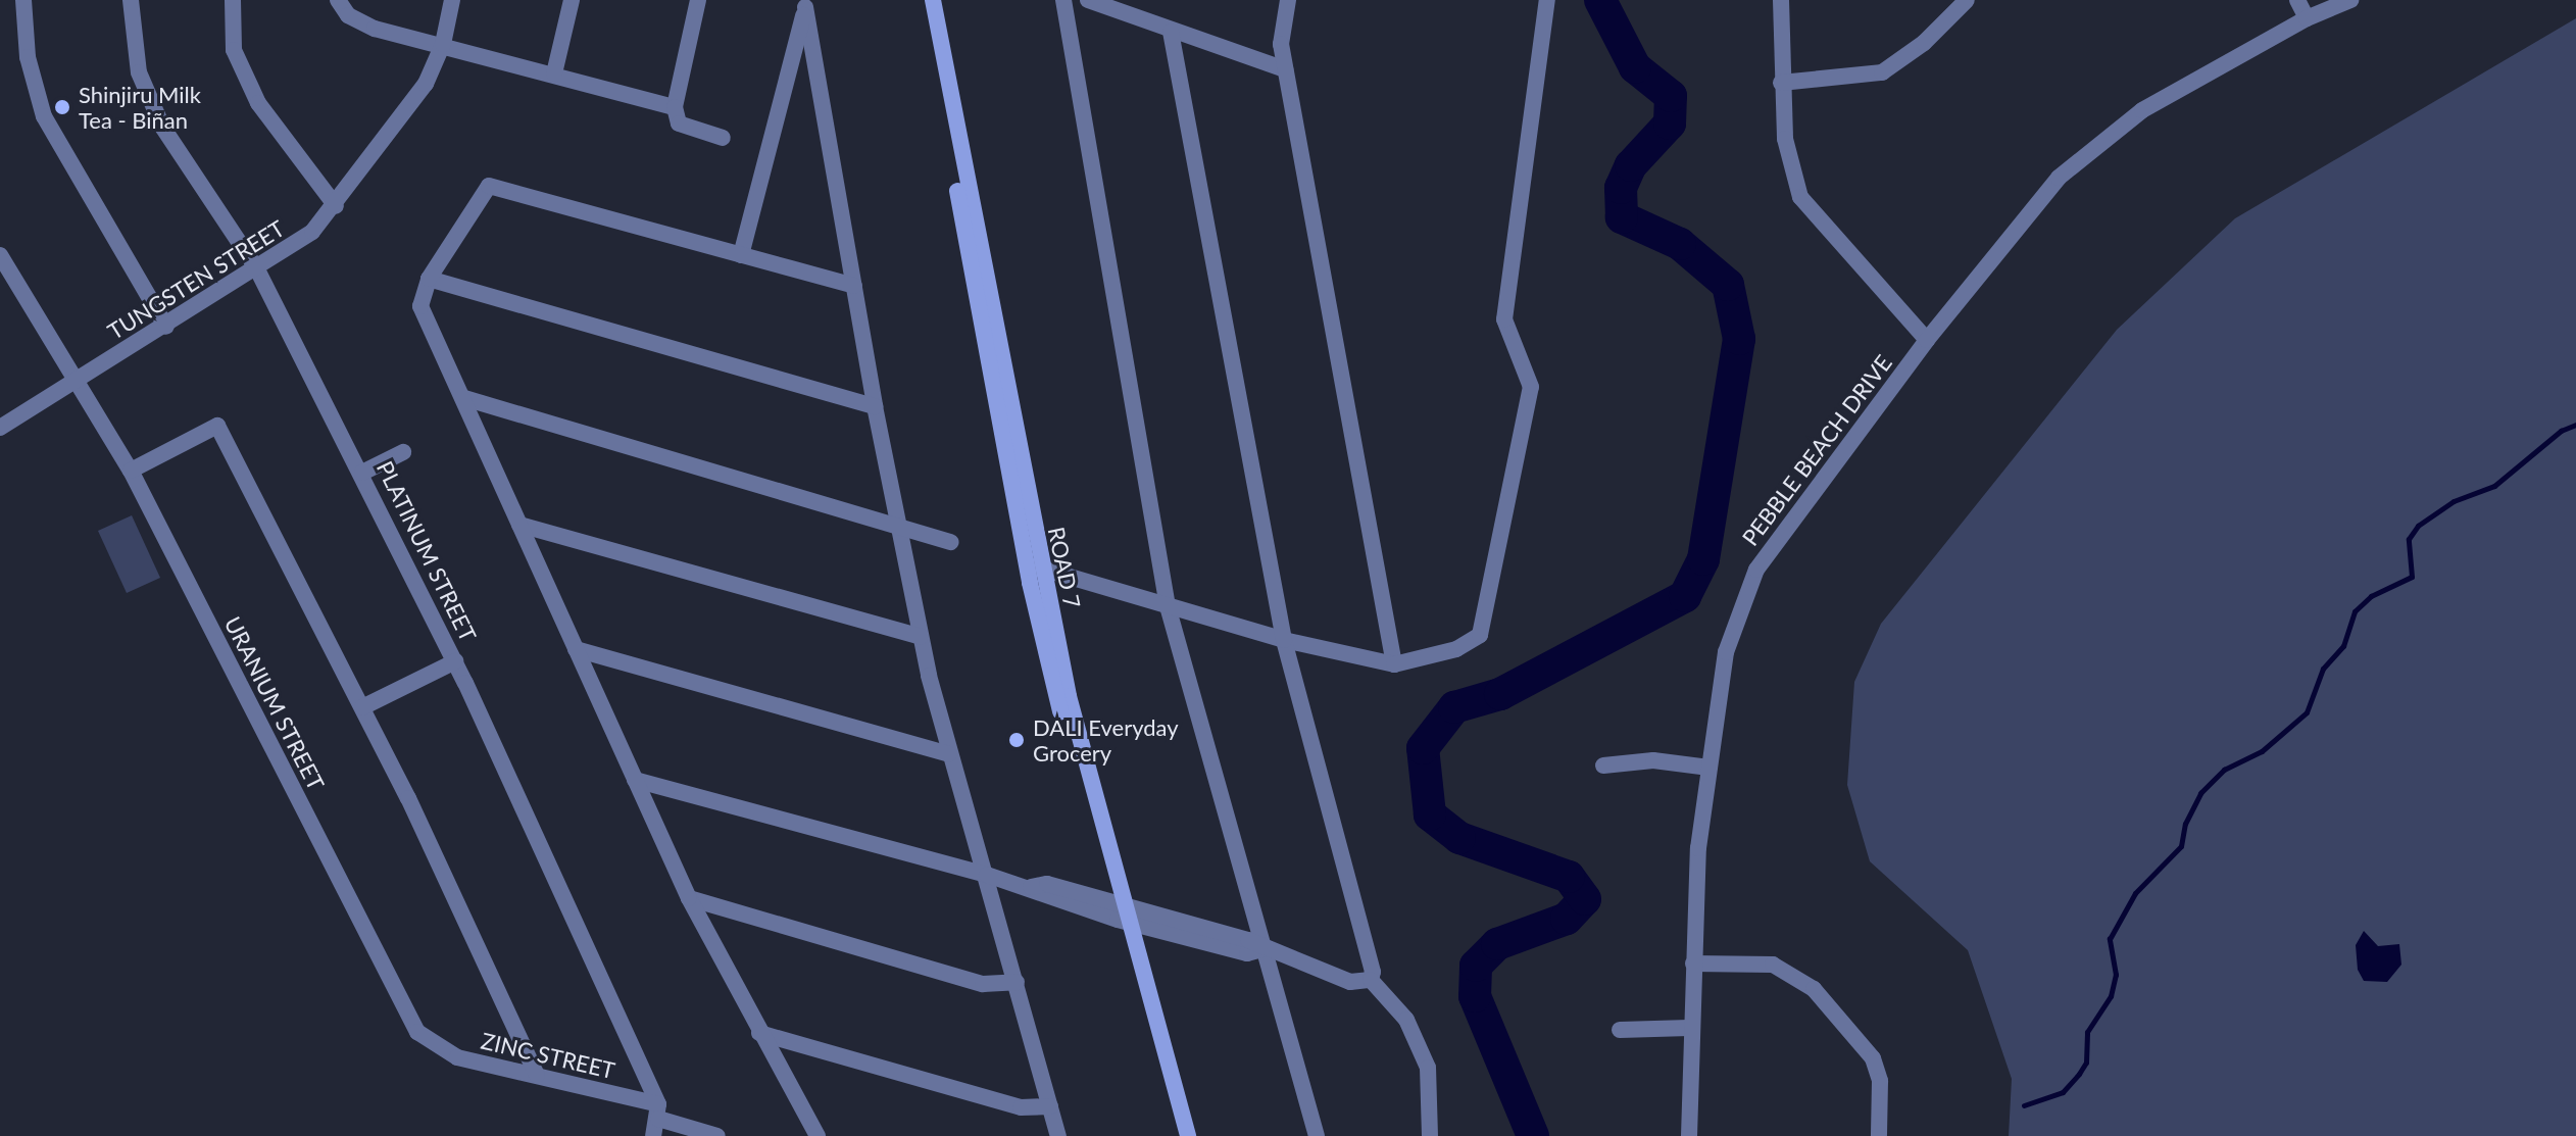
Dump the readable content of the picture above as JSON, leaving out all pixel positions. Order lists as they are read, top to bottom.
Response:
{
  "streets": {
    "street": [
      "TUNGSTEN STREET",
      "PEBBLE BEACH DRIVE",
      "PLATINUM STREET",
      "ROAD 7",
      "URANIUM STREET",
      "ZINC STREET"
    ]
  },
  "crossings": [
    ["TUNGSTEN STREET", "PLATINUM STREET"],
    ["TUNGSTEN STREET", "URANIUM STREET"],
    ["PLATINUM STREET", "ZINC STREET"],
    ["URANIUM STREET", "ZINC STREET"]
  ],
  "places": ["Shinjiru Milk Tea - Biñan", "DALI Everyday Grocery"]
}
